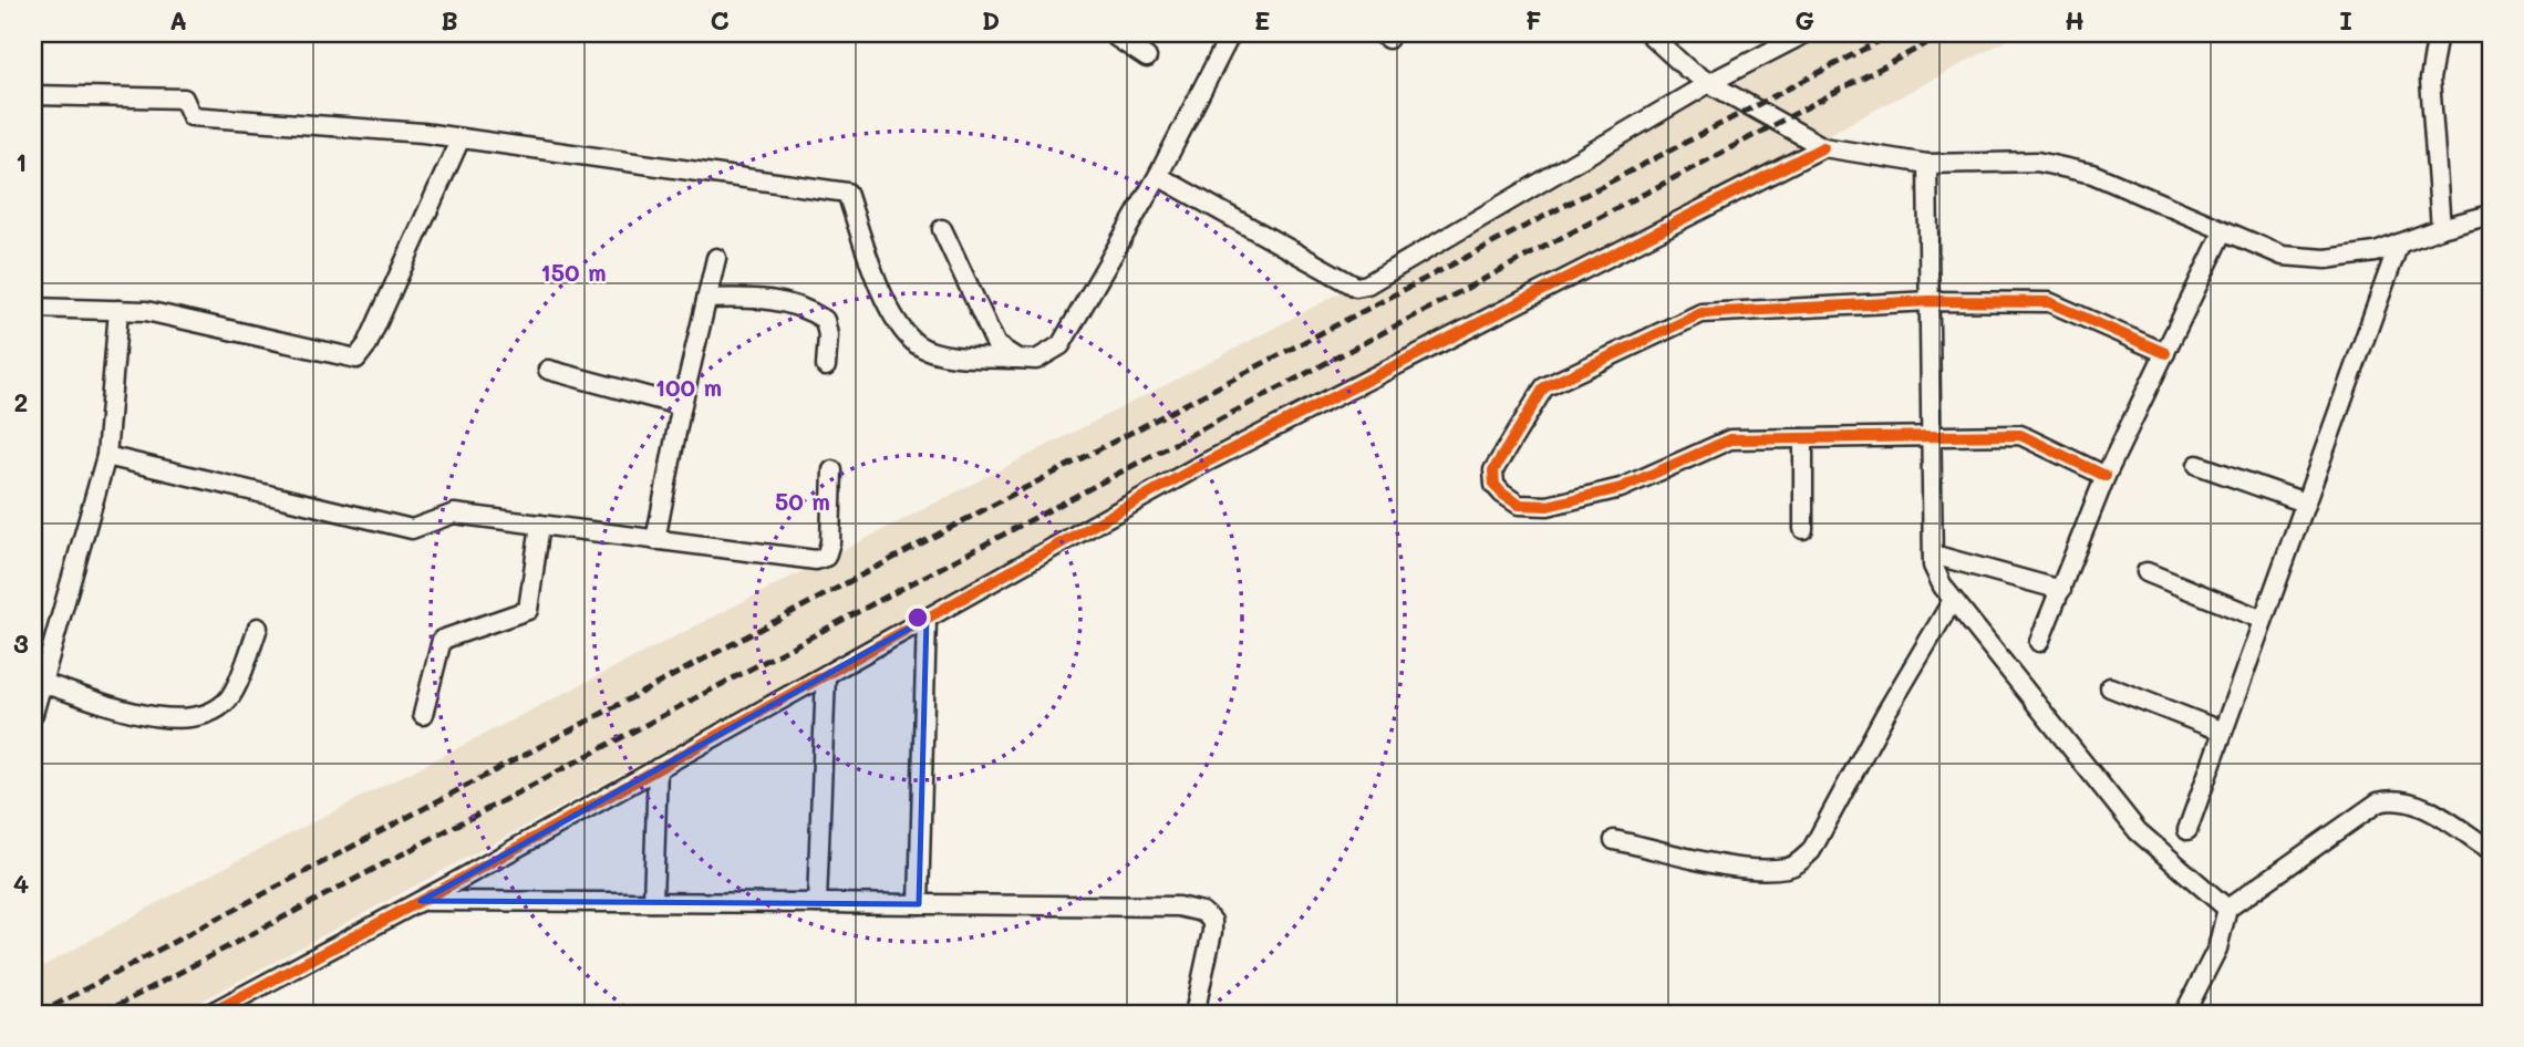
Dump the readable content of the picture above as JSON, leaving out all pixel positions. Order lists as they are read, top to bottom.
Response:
{
  "grid": {
    "columns": [
      "A",
      "B",
      "C",
      "D",
      "E",
      "F",
      "G",
      "H",
      "I"
    ],
    "rows": [
      "1",
      "2",
      "3",
      "4"
    ]
  },
  "rings": ["150 m", "100 m", "50 m"]
}
